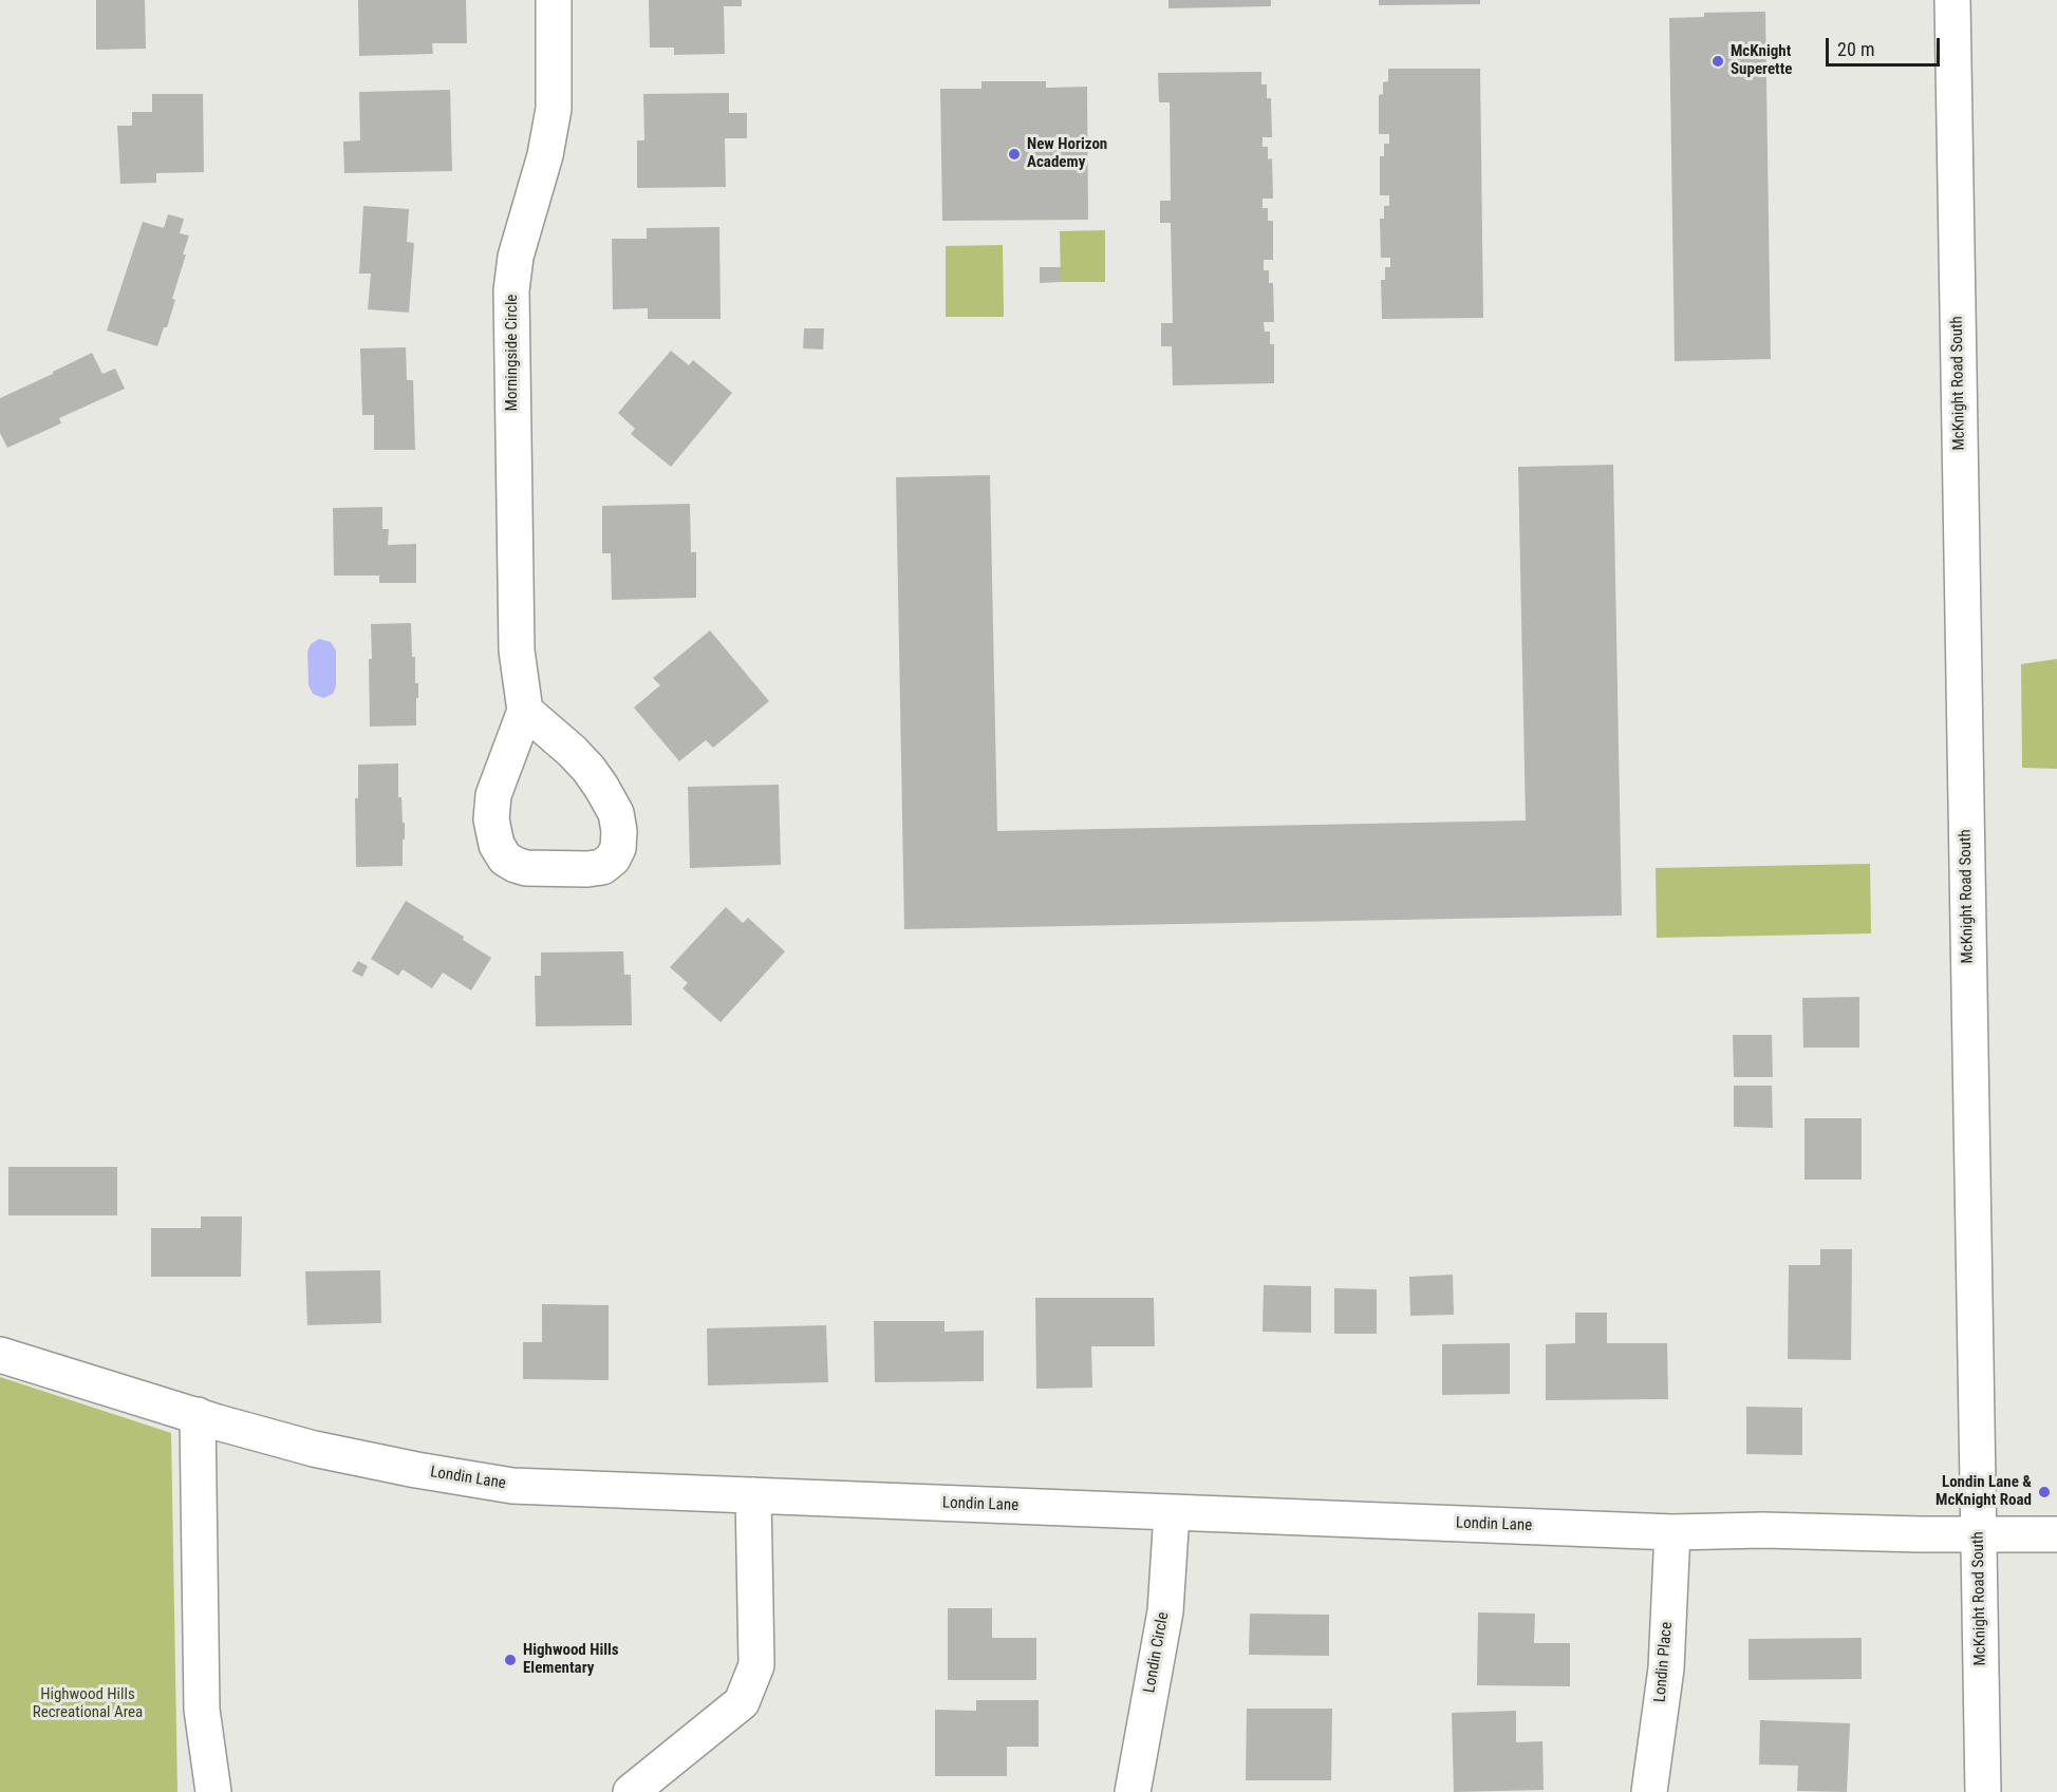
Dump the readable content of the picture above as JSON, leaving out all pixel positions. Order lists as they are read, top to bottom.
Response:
{
  "streets": {
    "street": [
      "Morningside Circle",
      "McKnight Road South",
      "Londin Lane",
      "Londin Circle",
      "Londin Place"
    ]
  },
  "crossings": [
    ["McKnight Road South", "Londin Lane"],
    ["Londin Lane", "Londin Circle"],
    ["Londin Lane", "Londin Place"]
  ],
  "parks": ["Highwood Hills Recreational Area"],
  "places": [
    "McKnight Superette",
    "New Horizon Academy",
    "Londin Lane & McKnight Road",
    "Highwood Hills Elementary"
  ],
  "scale_bar": "20 m"
}
